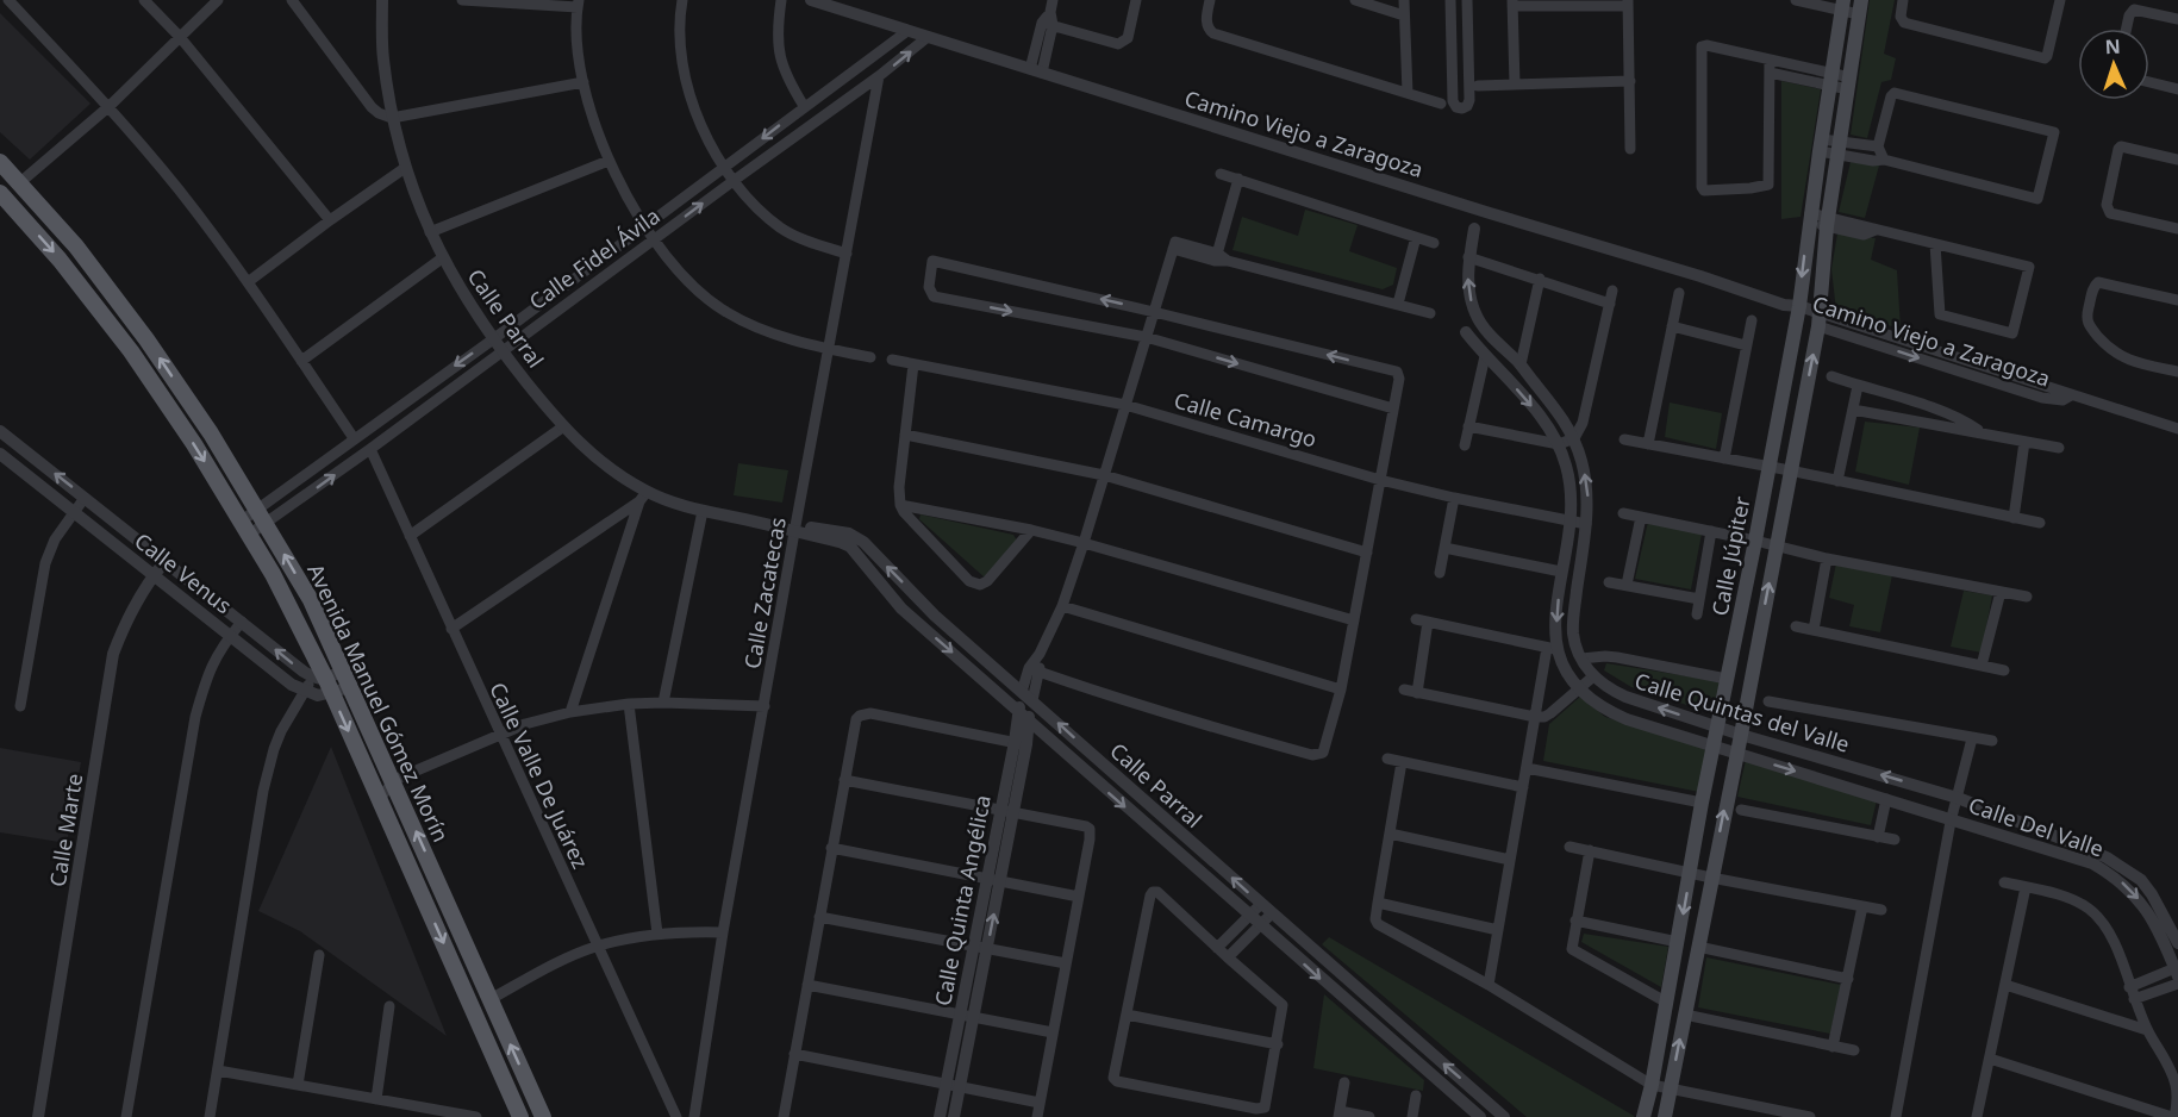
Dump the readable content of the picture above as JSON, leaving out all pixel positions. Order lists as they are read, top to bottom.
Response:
{
  "streets": {
    "main road": ["Calle Júpiter", "Avenida Manuel Gómez Morín"],
    "street": [
      "Camino Viejo a Zaragoza",
      "Calle Fidel Ávila",
      "Calle Parral",
      "Calle Camargo",
      "Calle Venus",
      "Calle Zacatecas",
      "Calle Quintas del Valle",
      "Calle Valle De Juárez",
      "Calle Del Valle",
      "Calle Marte",
      "Calle Quinta Angélica"
    ]
  },
  "crossings": [
    ["Camino Viejo a Zaragoza", "Calle Fidel Ávila"],
    ["Camino Viejo a Zaragoza", "Calle Júpiter"],
    ["Calle Fidel Ávila", "Calle Parral"],
    ["Calle Fidel Ávila", "Calle Zacatecas"],
    ["Calle Fidel Ávila", "Avenida Manuel Gómez Morín"],
    ["Calle Fidel Ávila", "Calle Valle De Juárez"],
    ["Calle Parral", "Calle Zacatecas"],
    ["Calle Parral", "Calle Quinta Angélica"],
    ["Calle Camargo", "Calle Quintas del Valle"],
    ["Calle Júpiter", "Calle Quintas del Valle"],
    ["Calle Venus", "Avenida Manuel Gómez Morín"],
    ["Calle Venus", "Calle Marte"],
    ["Calle Quintas del Valle", "Calle Del Valle"]
  ],
  "north": "top"
}
